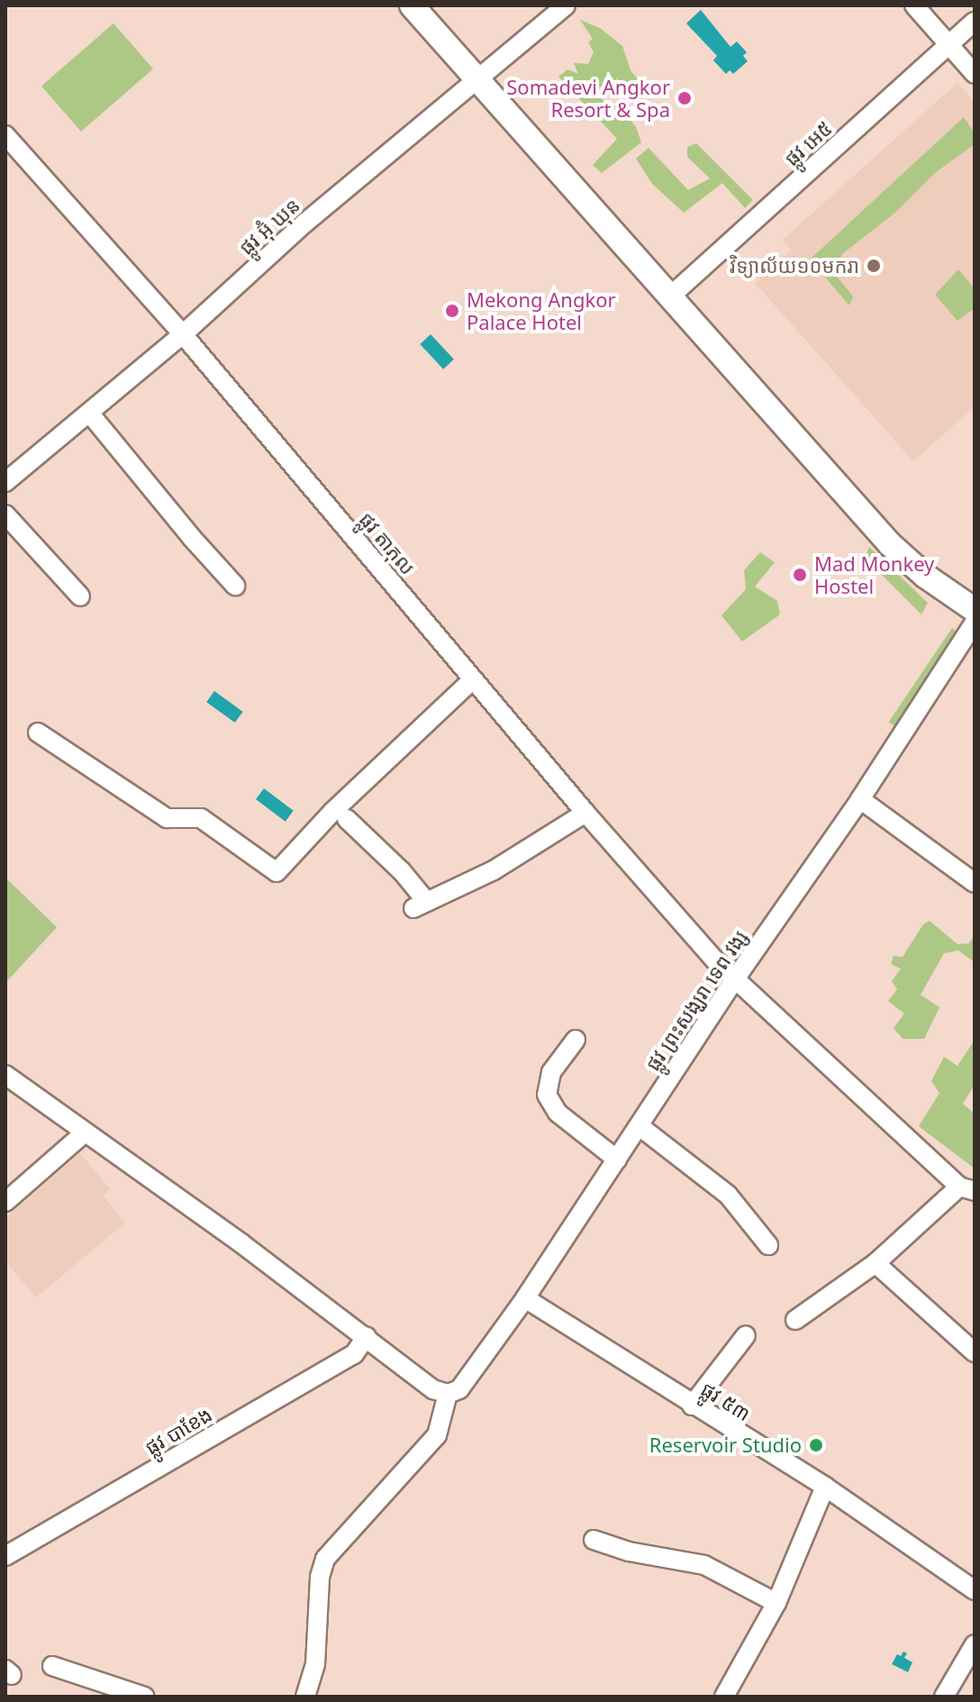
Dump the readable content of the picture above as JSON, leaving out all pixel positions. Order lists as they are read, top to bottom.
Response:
{
  "streets": {
    "street": [
      "ផ្លូវ អេ៥",
      "ផ្លូវ អ៊ុំ ឃុន",
      "ផ្លូវ តាភុល",
      "ផ្លូវ ព្រះសង្ឃរា ទេព វង្ស",
      "ផ្លូវ ៥៣",
      "ផ្លូវ បាខែង"
    ]
  },
  "crossings": [
    ["ផ្លូវ អ៊ុំ ឃុន", "ផ្លូវ តាភុល"],
    ["ផ្លូវ តាភុល", "ផ្លូវ ព្រះសង្ឃរា ទេព វង្ស"],
    ["ផ្លូវ ព្រះសង្ឃរា ទេព វង្ស", "ផ្លូវ ៥៣"]
  ],
  "places": [
    "Somadevi Angkor Resort & Spa",
    "វិទ្យាល័យ១០មករា",
    "Mekong Angkor Palace Hotel",
    "Mad Monkey Hostel",
    "Reservoir Studio"
  ]
}
